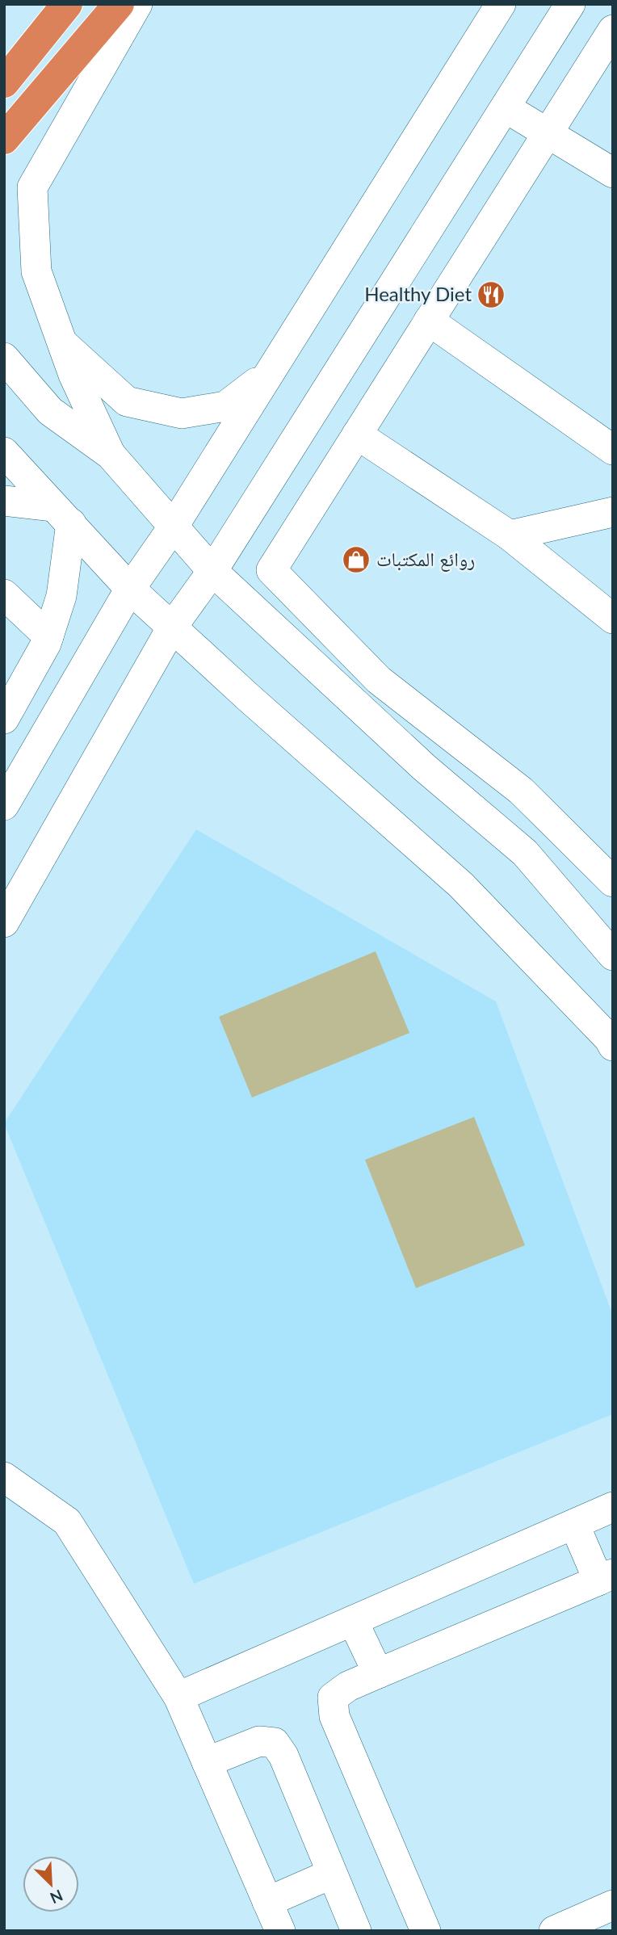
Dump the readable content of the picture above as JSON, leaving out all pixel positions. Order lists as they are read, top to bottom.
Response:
{
  "places": {
    "restaurant": ["Healthy Diet"],
    "shop": ["روائع المكتبات"]
  },
  "north": "bottom right"
}
